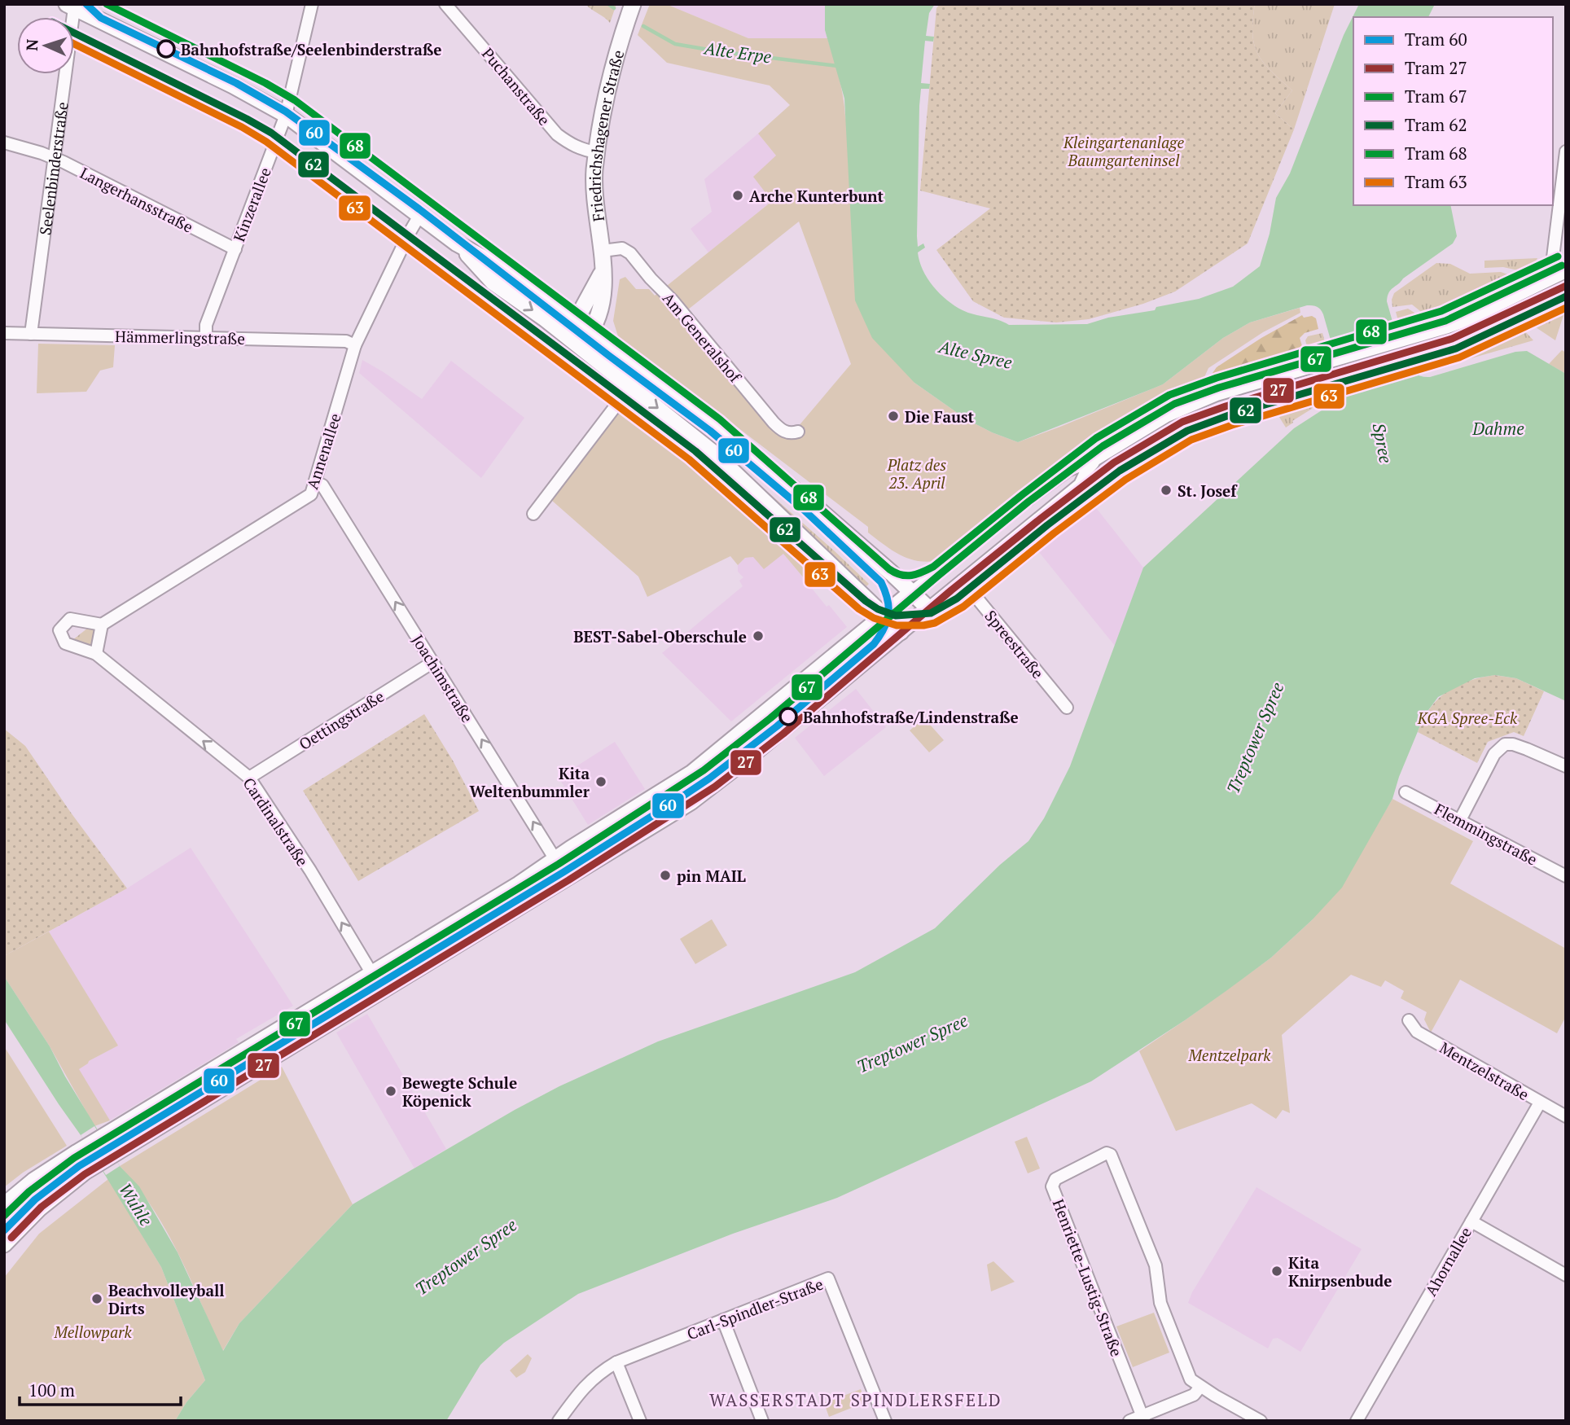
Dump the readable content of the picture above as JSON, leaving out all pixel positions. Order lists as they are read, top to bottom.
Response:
{
  "streets": {
    "main road": ["Friedrichshagener Straße"],
    "street": [
      "Puchanstraße",
      "Seelenbinderstraße",
      "Langerhansstraße",
      "Kinzerallee",
      "Hämmerlingstraße",
      "Am Generalshof",
      "Annenallee",
      "Spreestraße",
      "Joachimstraße",
      "Oettingstraße",
      "Cardinalstraße",
      "Flemmingstraße",
      "Mentzelstraße",
      "Ahornallee",
      "Henriette-Lustig-Straße",
      "Carl-Spindler-Straße"
    ]
  },
  "crossings": [
    ["Puchanstraße", "Friedrichshagener Straße"],
    ["Friedrichshagener Straße", "Am Generalshof"],
    ["Seelenbinderstraße", "Langerhansstraße"],
    ["Seelenbinderstraße", "Hämmerlingstraße"],
    ["Langerhansstraße", "Kinzerallee"],
    ["Kinzerallee", "Hämmerlingstraße"],
    ["Hämmerlingstraße", "Annenallee"],
    ["Annenallee", "Joachimstraße"],
    ["Joachimstraße", "Oettingstraße"],
    ["Oettingstraße", "Cardinalstraße"],
    ["Mentzelstraße", "Ahornallee"]
  ],
  "one_way": ["Joachimstraße", "Cardinalstraße"],
  "districts": ["WASSERSTADT SPINDLERSFELD"],
  "water": [
    "Alte Erpe",
    "Alte Spree",
    "Dahme",
    "Spree",
    "Treptower Spree",
    "Wuhle"
  ],
  "parks": [
    "Kleingartenanlage Baumgarteninsel",
    "Platz des 23. April",
    "KGA Spree-Eck",
    "Mentzelpark",
    "Mellowpark"
  ],
  "places": [
    "Bahnhofstraße/Seelenbinderstraße",
    "Arche Kunterbunt",
    "Die Faust",
    "St. Josef",
    "BEST-Sabel-Oberschule",
    "Bahnhofstraße/Lindenstraße",
    "Kita Weltenbummler",
    "pin MAIL",
    "Bewegte Schule Köpenick",
    "Kita Knirpsenbude",
    "Beachvolleyball Dirts"
  ],
  "lines": [
    "tram line 60",
    "tram line 68",
    "tram line 62",
    "tram line 63",
    "tram line 67",
    "tram line 27"
  ],
  "legend": [
    "Tram 60",
    "Tram 27",
    "Tram 67",
    "Tram 62",
    "Tram 68",
    "Tram 63"
  ],
  "scale_bar": "100 m",
  "north": "left"
}
